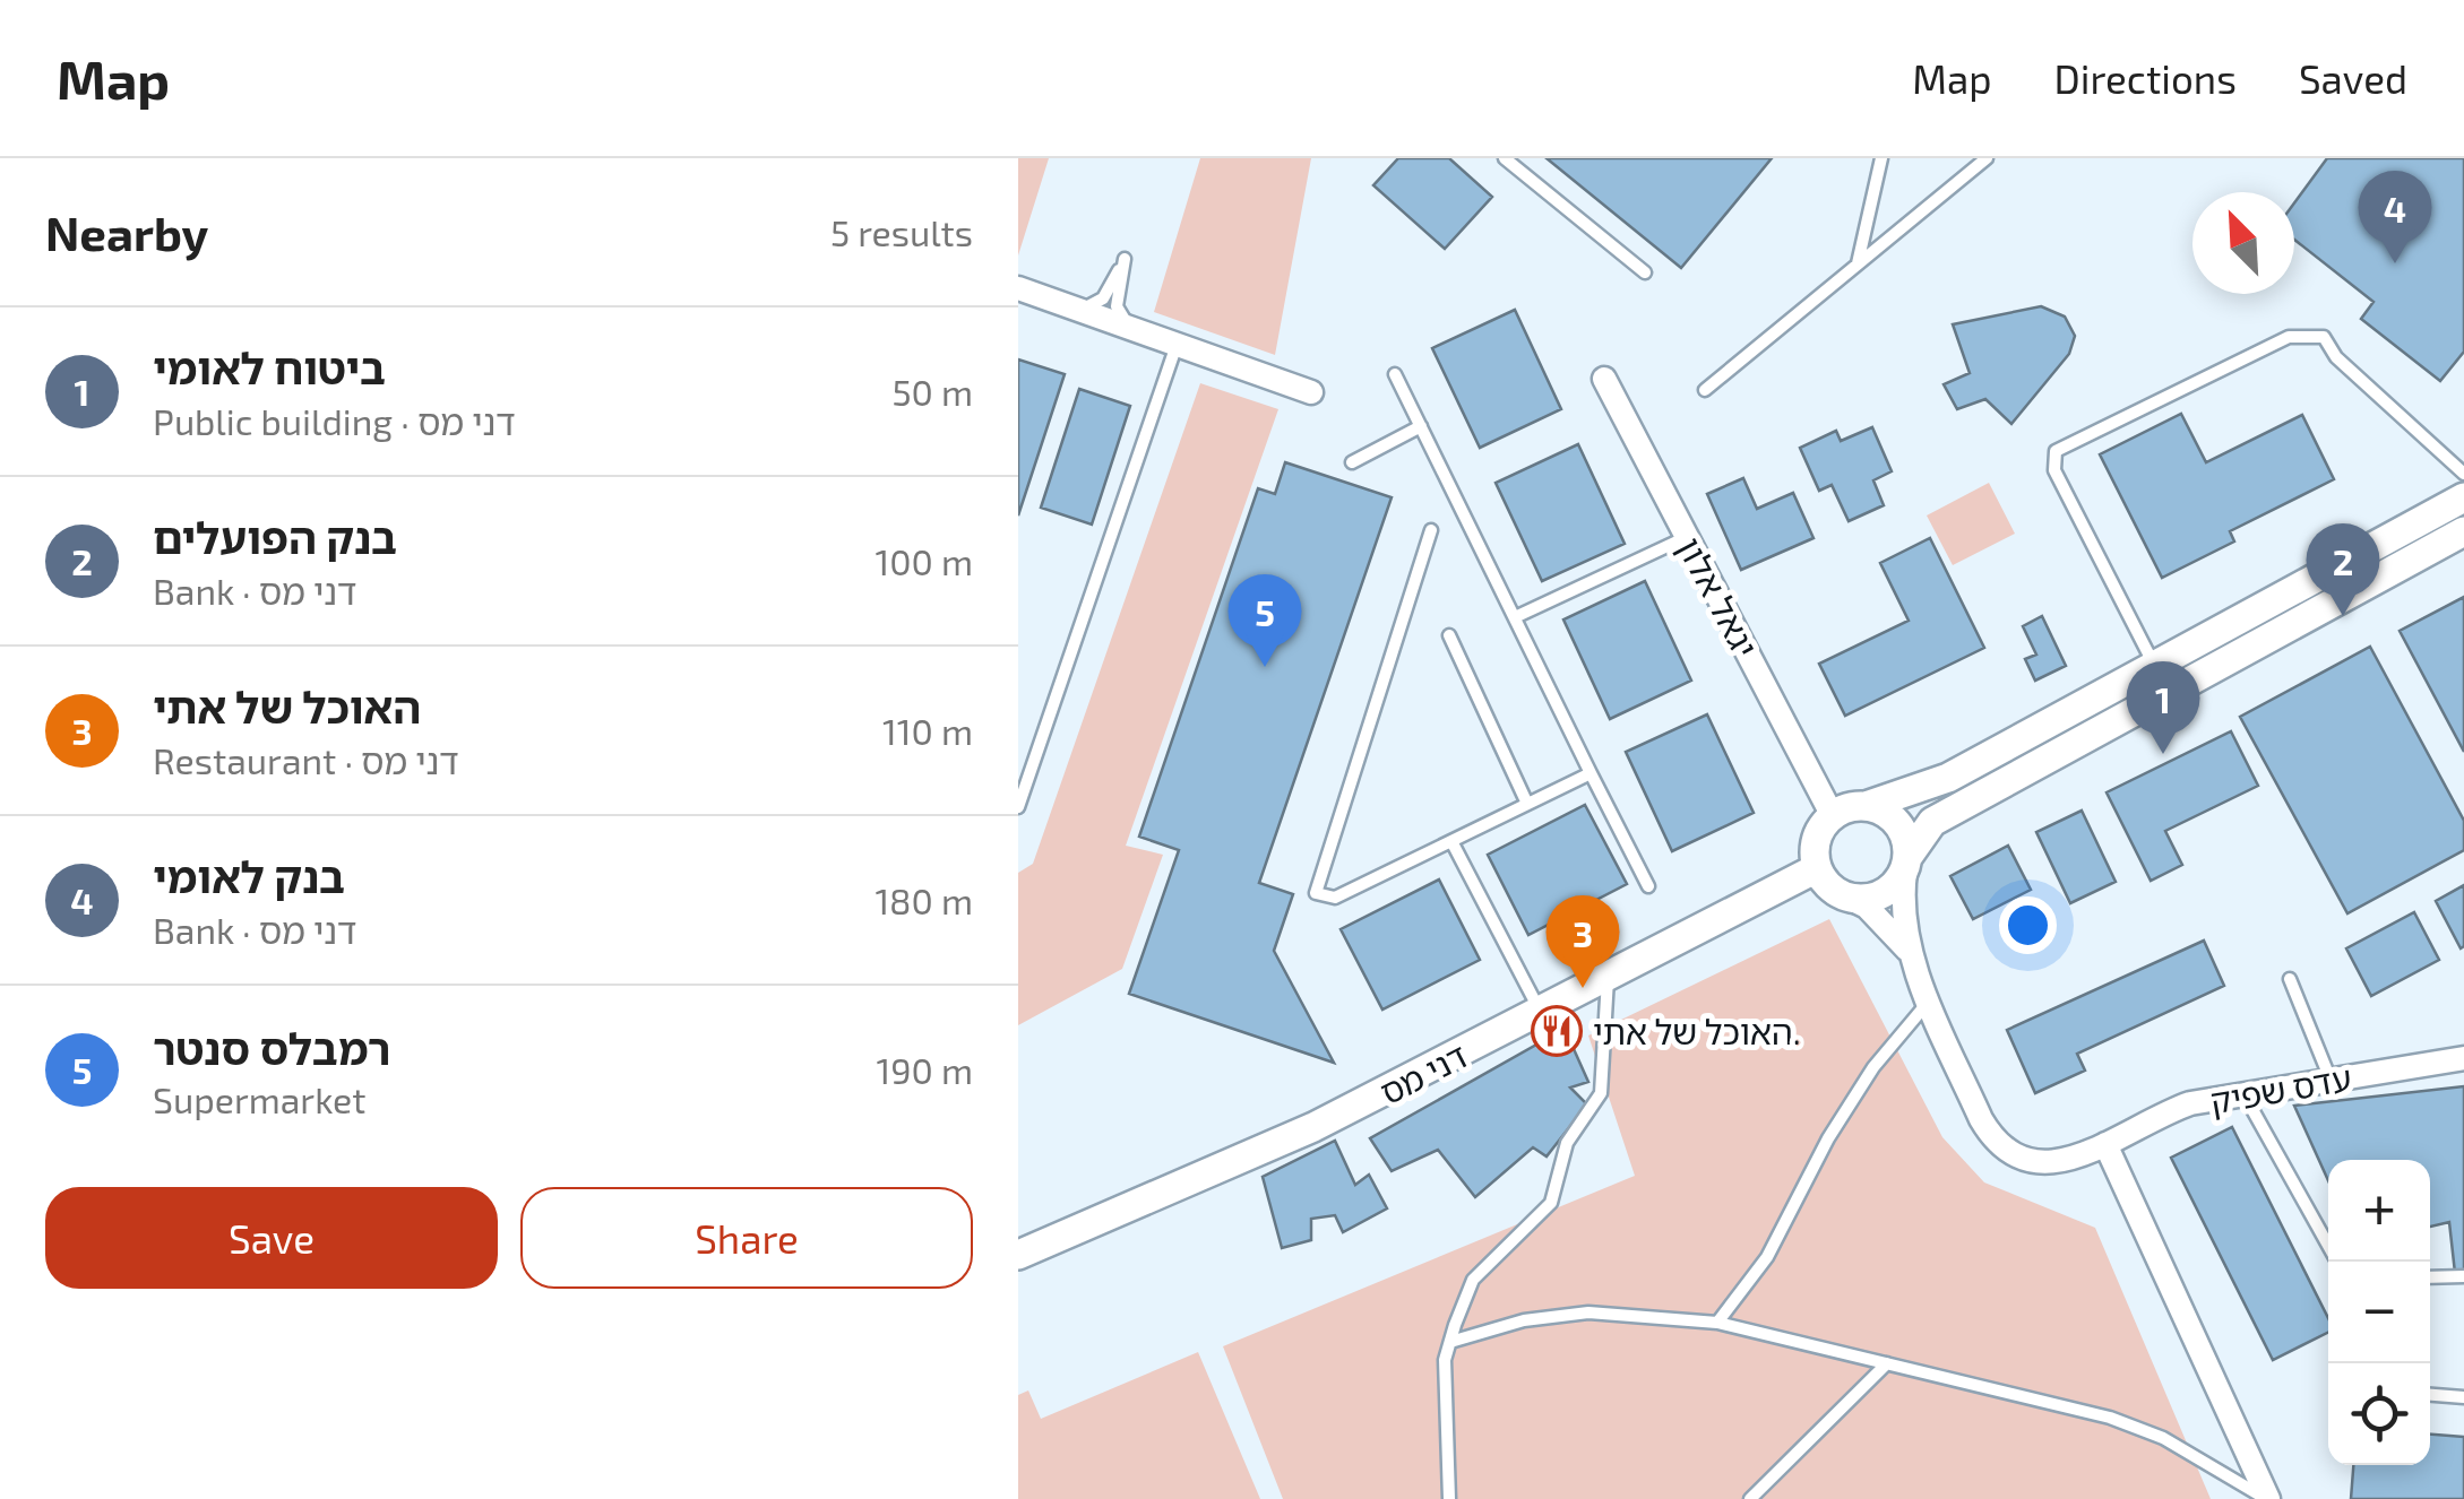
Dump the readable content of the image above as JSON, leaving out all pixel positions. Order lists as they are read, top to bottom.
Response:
{
  "streets": {
    "street": ["יגאל אלון", "דני מס", "עדס שפיק"]
  },
  "crossings": [
    ["יגאל אלון", "דני מס"]
  ],
  "places": {
    "restaurant": ["האוכל של אתי."]
  },
  "north": "top left",
  "page": {
    "header": "Map",
    "nav": ["Map", "Directions", "Saved"],
    "heading": ["Nearby", "5 results"],
    "pins": [
      "4",
      "2",
      "5",
      "1",
      "3"
    ],
    "list": [
      {
        "mark": "1",
        "name": "ביטוח לאומי",
        "note": "Public building · דני מס",
        "value": "50 m"
      },
      {
        "mark": "2",
        "name": "בנק הפועלים",
        "note": "Bank · דני מס",
        "value": "100 m"
      },
      {
        "mark": "3",
        "name": "האוכל של אתי",
        "note": "Restaurant · דני מס",
        "value": "110 m"
      },
      {
        "mark": "4",
        "name": "בנק לאומי",
        "note": "Bank · דני מס",
        "value": "180 m"
      },
      {
        "mark": "5",
        "name": "רמבלס סנטר",
        "note": "Supermarket",
        "value": "190 m"
      }
    ],
    "buttons": ["Save", "Share"],
    "map_buttons": ["+", "−"]
  }
}
